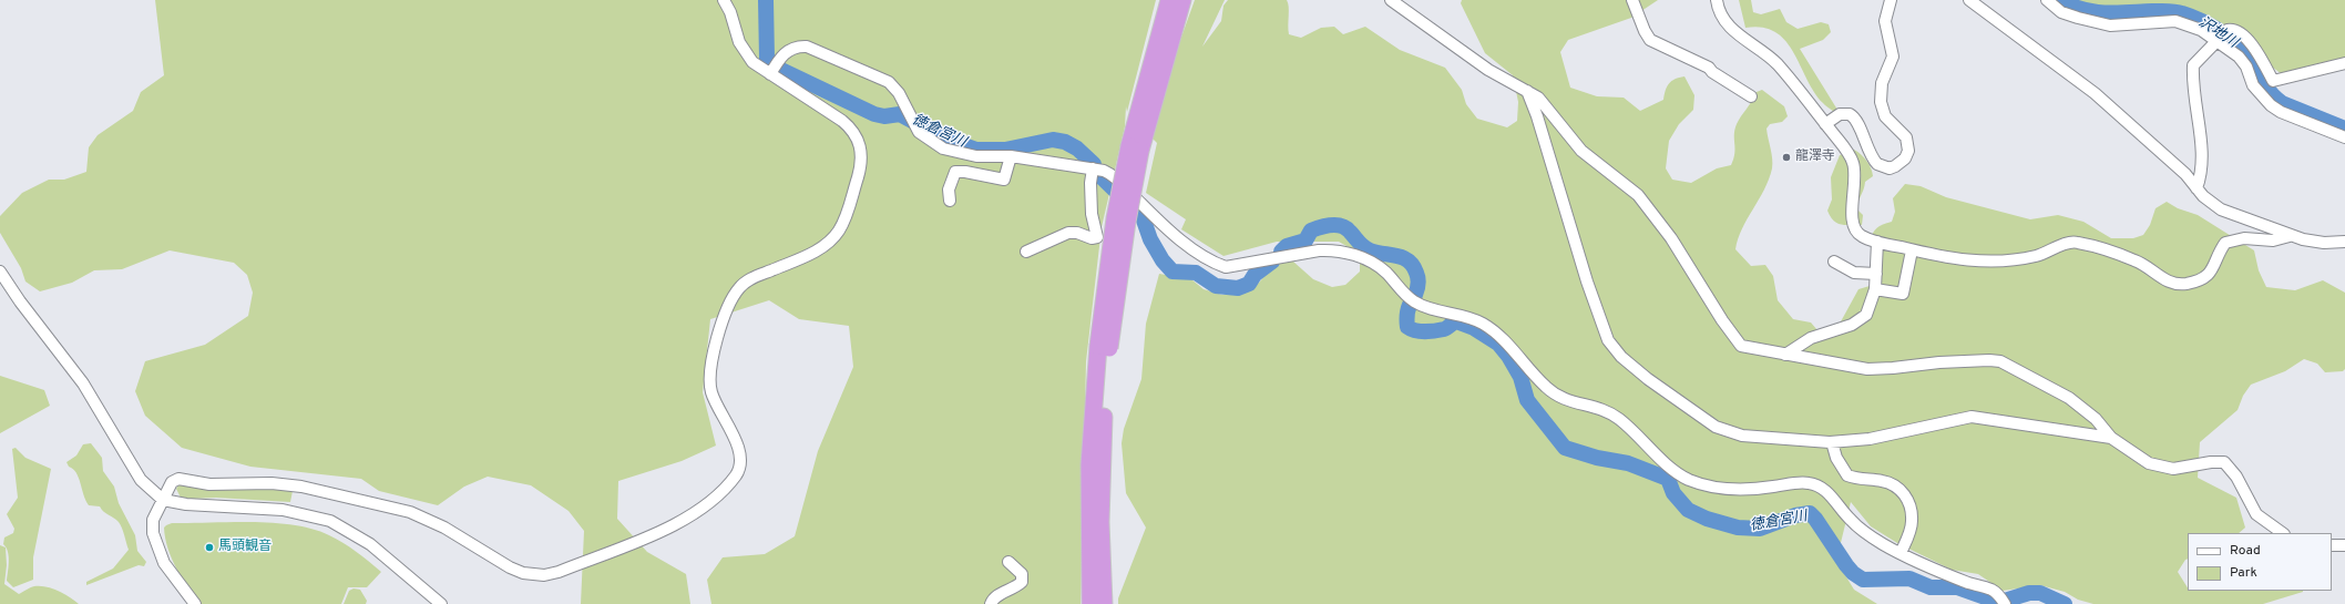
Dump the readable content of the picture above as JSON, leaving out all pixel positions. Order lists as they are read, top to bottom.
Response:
{
  "water": ["沢地川", "徳倉宮川"],
  "places": ["龍澤寺", "馬頭観音"],
  "legend": ["Road", "Park"]
}
